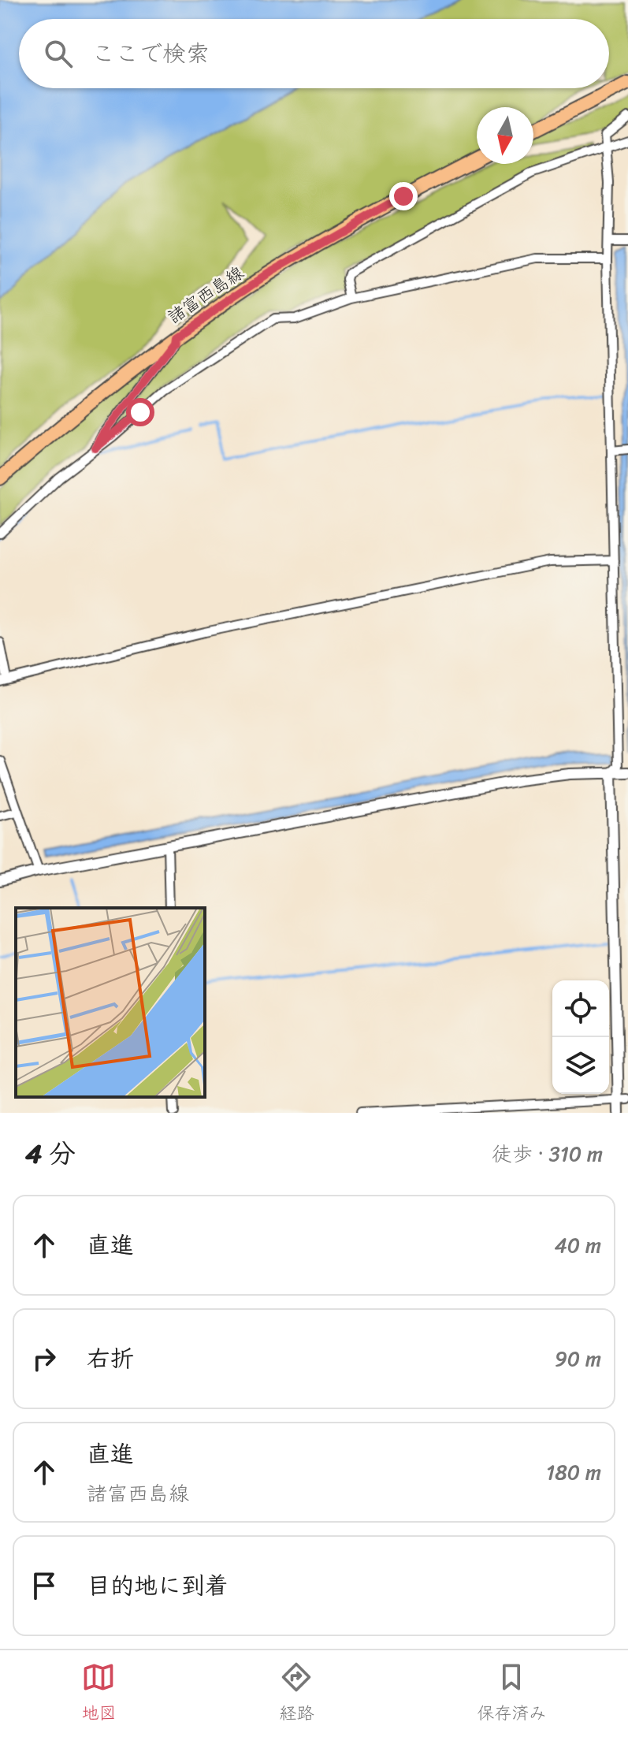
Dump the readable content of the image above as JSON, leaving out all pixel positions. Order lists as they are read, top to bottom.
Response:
{
  "streets": {
    "main road": ["諸富西島線"]
  },
  "north": "bottom",
  "page": {
    "search": "ここで検索",
    "heading": ["4 分", "徒歩 · 310 m"],
    "list": [
      ["直進", "40 m"],
      ["右折", "90 m"],
      ["直進", "諸富西島線", "180 m"],
      "目的地に到着"
    ],
    "nav": ["地図", "経路", "保存済み"]
  }
}
